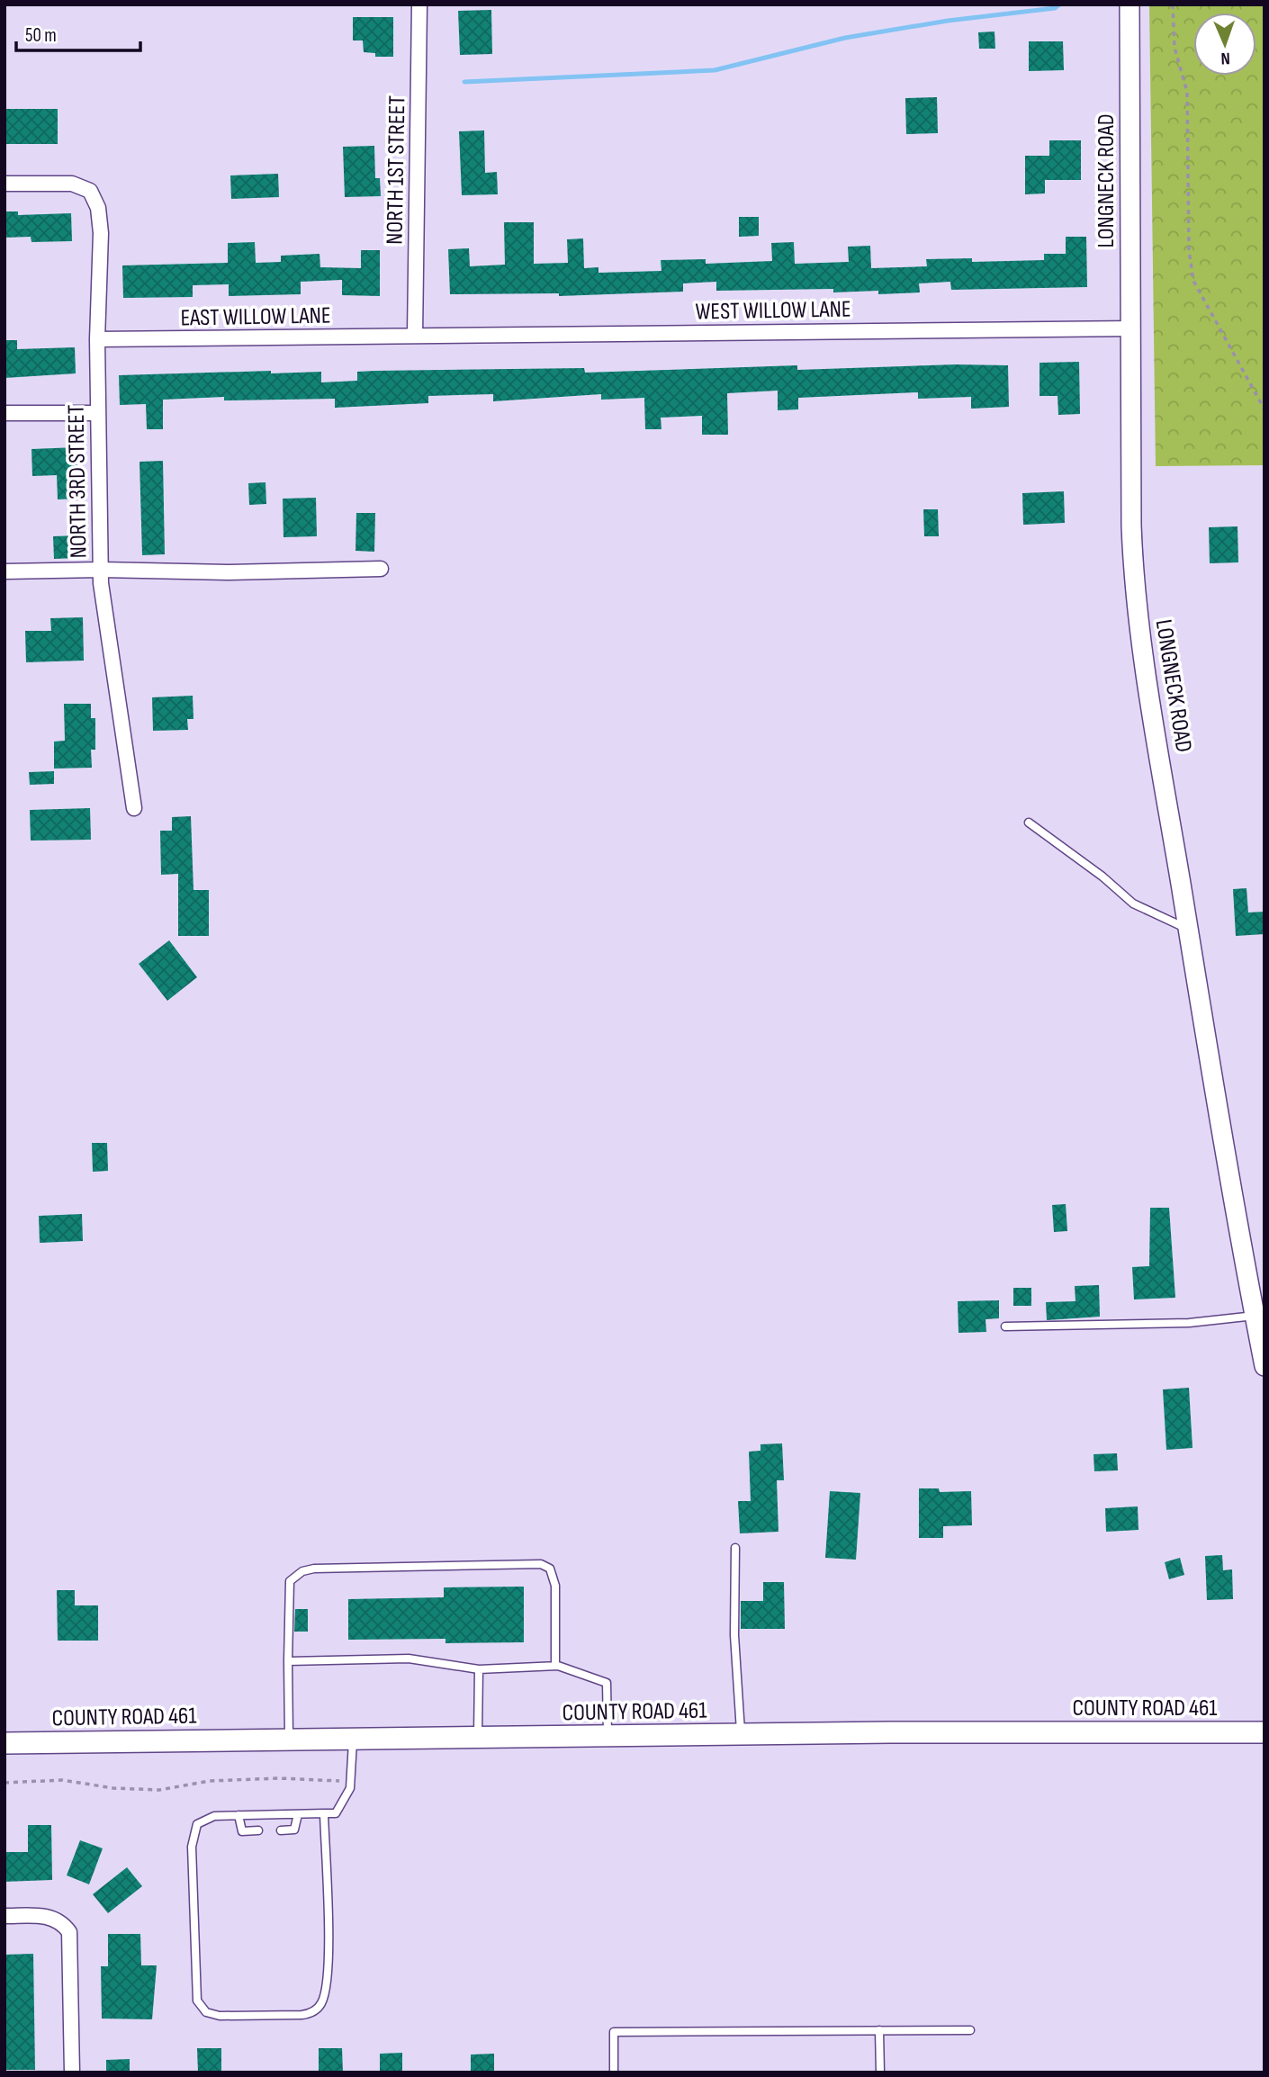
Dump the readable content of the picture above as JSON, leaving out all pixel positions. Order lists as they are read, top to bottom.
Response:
{
  "streets": {
    "main road": ["COUNTY ROAD 461"],
    "street": [
      "NORTH 1ST STREET",
      "LONGNECK ROAD",
      "WEST WILLOW LANE",
      "EAST WILLOW LANE",
      "NORTH 3RD STREET"
    ]
  },
  "crossings": [
    ["NORTH 1ST STREET", "WEST WILLOW LANE"],
    ["NORTH 1ST STREET", "EAST WILLOW LANE"],
    ["LONGNECK ROAD", "WEST WILLOW LANE"],
    ["WEST WILLOW LANE", "EAST WILLOW LANE"],
    ["EAST WILLOW LANE", "NORTH 3RD STREET"]
  ],
  "scale_bar": "50 m",
  "north": "bottom"
}
